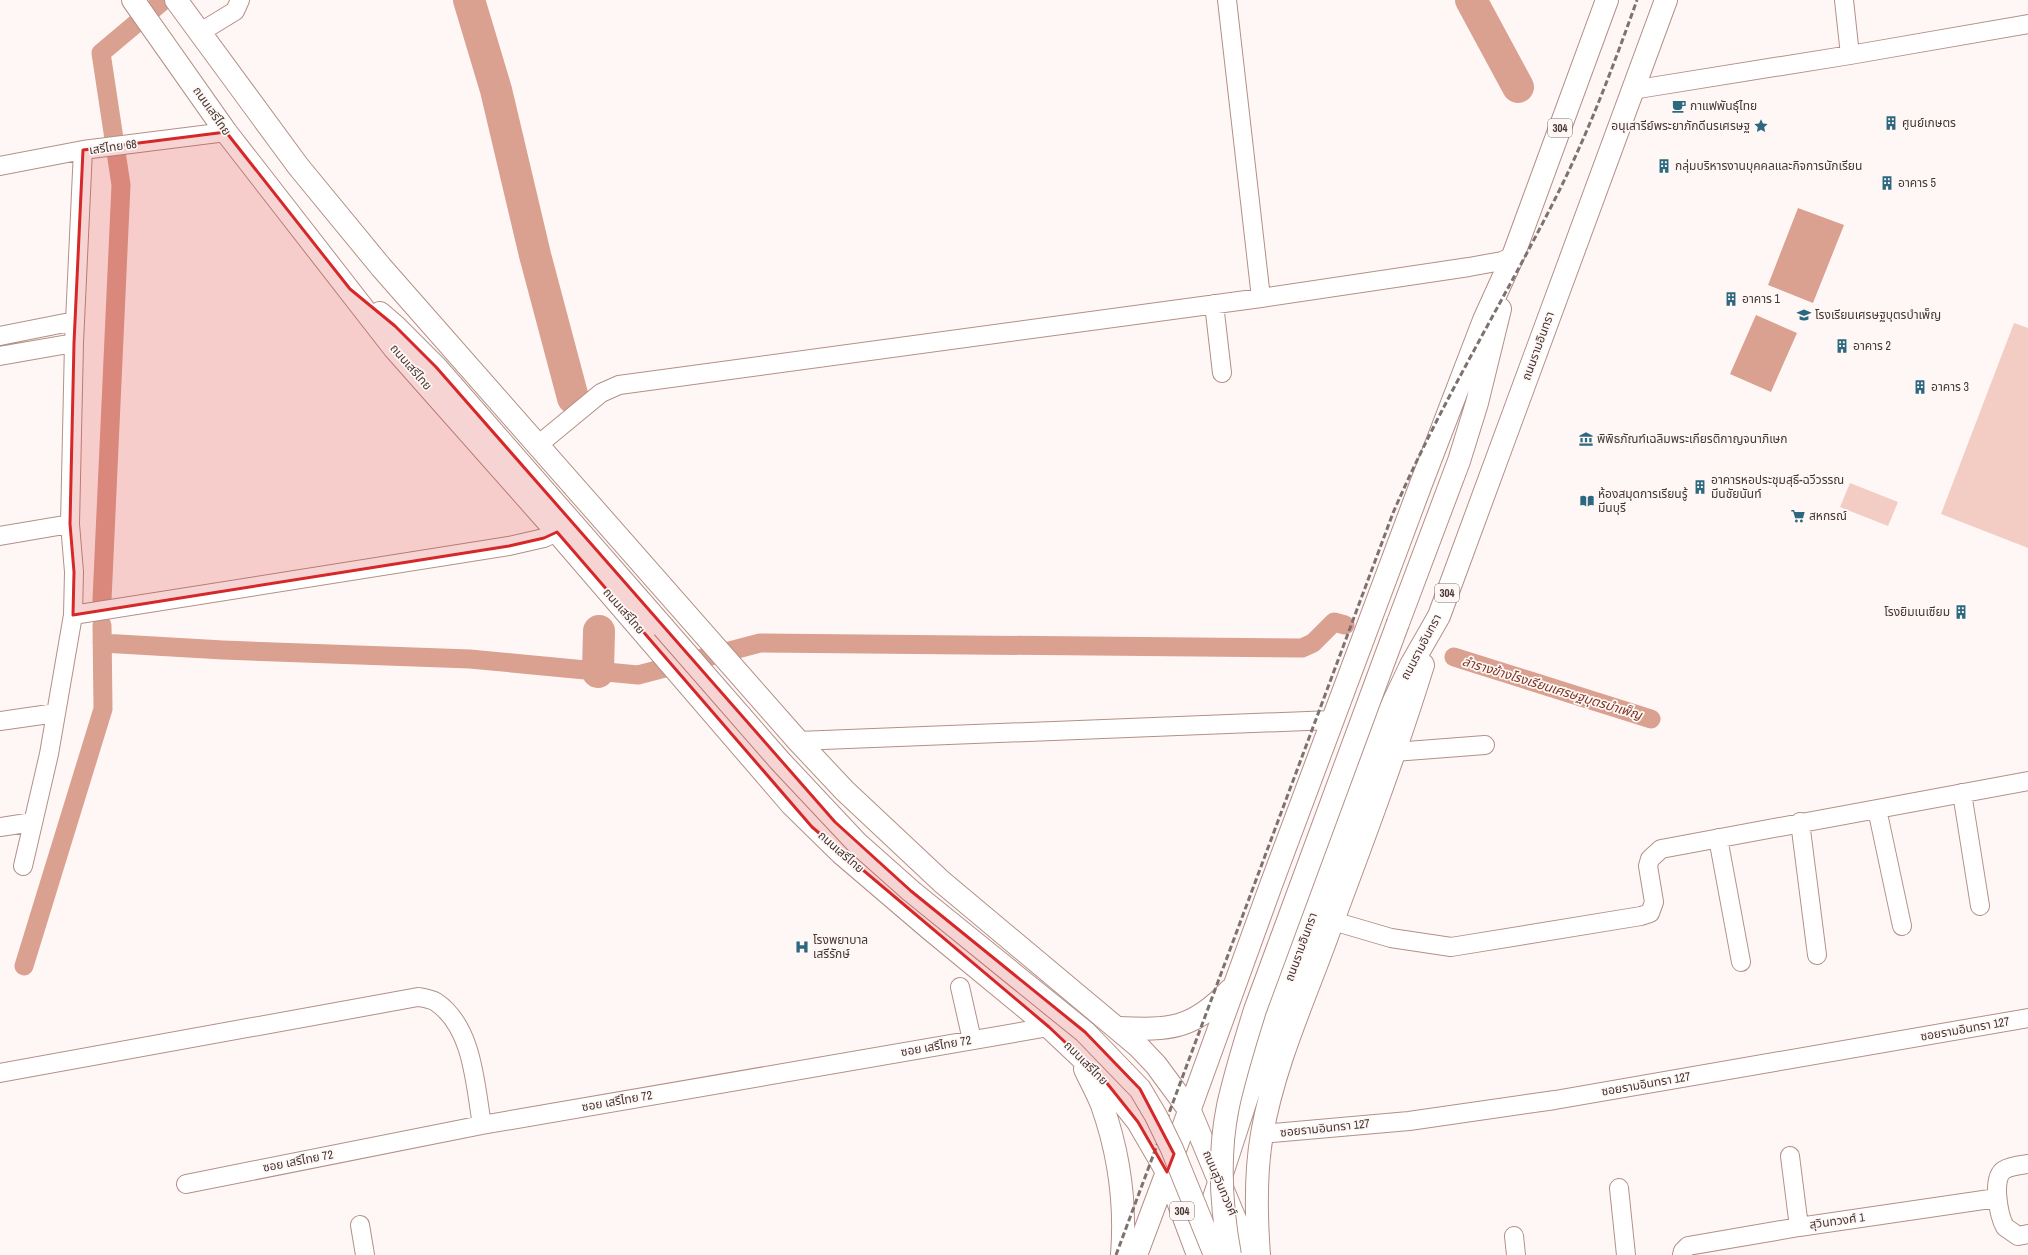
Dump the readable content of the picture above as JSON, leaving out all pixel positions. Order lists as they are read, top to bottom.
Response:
{
  "streets": {
    "main road": [
      "ถนนเสรีไทย",
      "304",
      "ถนนรามอินทรา",
      "ถนนสุวินทวงศ์"
    ],
    "street": [
      "เสรีไทย 68",
      "ซอยรามอินทรา 127",
      "ซอย เสรีไทย 72",
      "สุวินทวงศ์ 1"
    ]
  },
  "crossings": [
    ["ถนนเสรีไทย", "304"],
    ["ถนนเสรีไทย", "เสรีไทย 68"],
    ["ถนนเสรีไทย", "ซอย เสรีไทย 72"],
    ["304", "ถนนรามอินทรา"],
    ["304", "ถนนสุวินทวงศ์"],
    ["ถนนรามอินทรา", "ถนนสุวินทวงศ์"]
  ],
  "water": ["ลำรางข้างโรงเรียนเศรษฐบุตรบำเพ็ญ"],
  "places": {
    "cafe": ["กาแฟพันธ์ุไทย"],
    "building": [
      "ศูนย์เกษตร",
      "กลุ่มบริหารงานบุคคลและกิจการนักเรียน",
      "อาคาร 5",
      "อาคาร 1",
      "อาคาร 2",
      "อาคาร 3",
      "อาคารหอประชุมสุธี-ฉวีวรรณ มีนชัยนันท์",
      "โรงยิมเนเซียม"
    ],
    "place": ["อนุเสารีย์พระยาภักดีนรเศรษฐ"],
    "school or university": ["โรงเรียนเศรษฐบุตรบำเพ็ญ"],
    "museum": ["พิพิธภัณฑ์เฉลิมพระเกียรติกาญจนาภิเษก"],
    "library": ["ห้องสมุดการเรียนรู้ มีนบุรี"],
    "supermarket": ["สหกรณ์"],
    "hospital": ["โรงพยาบาล เสรีรักษ์"]
  }
}
